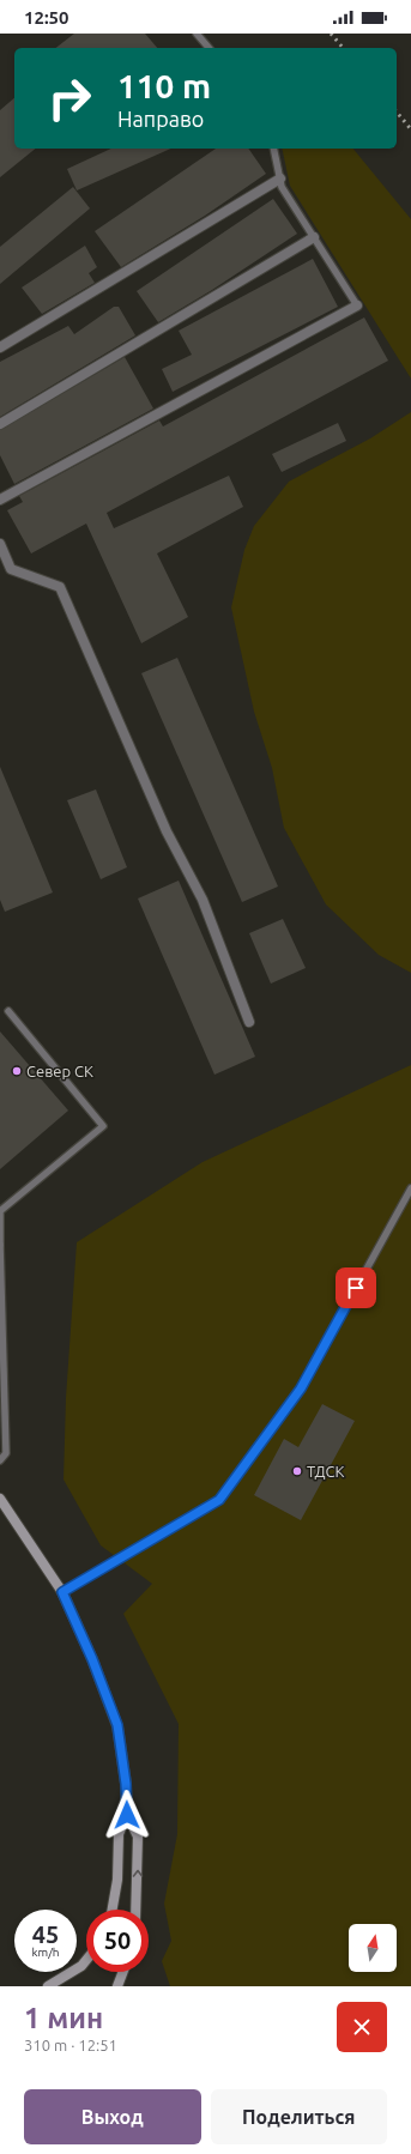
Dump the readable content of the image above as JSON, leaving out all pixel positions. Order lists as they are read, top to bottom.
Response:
{
  "places": ["Север СК", "ТДСК"],
  "north": "top",
  "page": {
    "status": "12:50",
    "turn": ["110 m", "Направо"],
    "speed": "45 km/h",
    "limit": "50",
    "heading": ["1 мин", "310 m · 12:51"],
    "buttons": ["Выход", "Поделиться"]
  }
}
